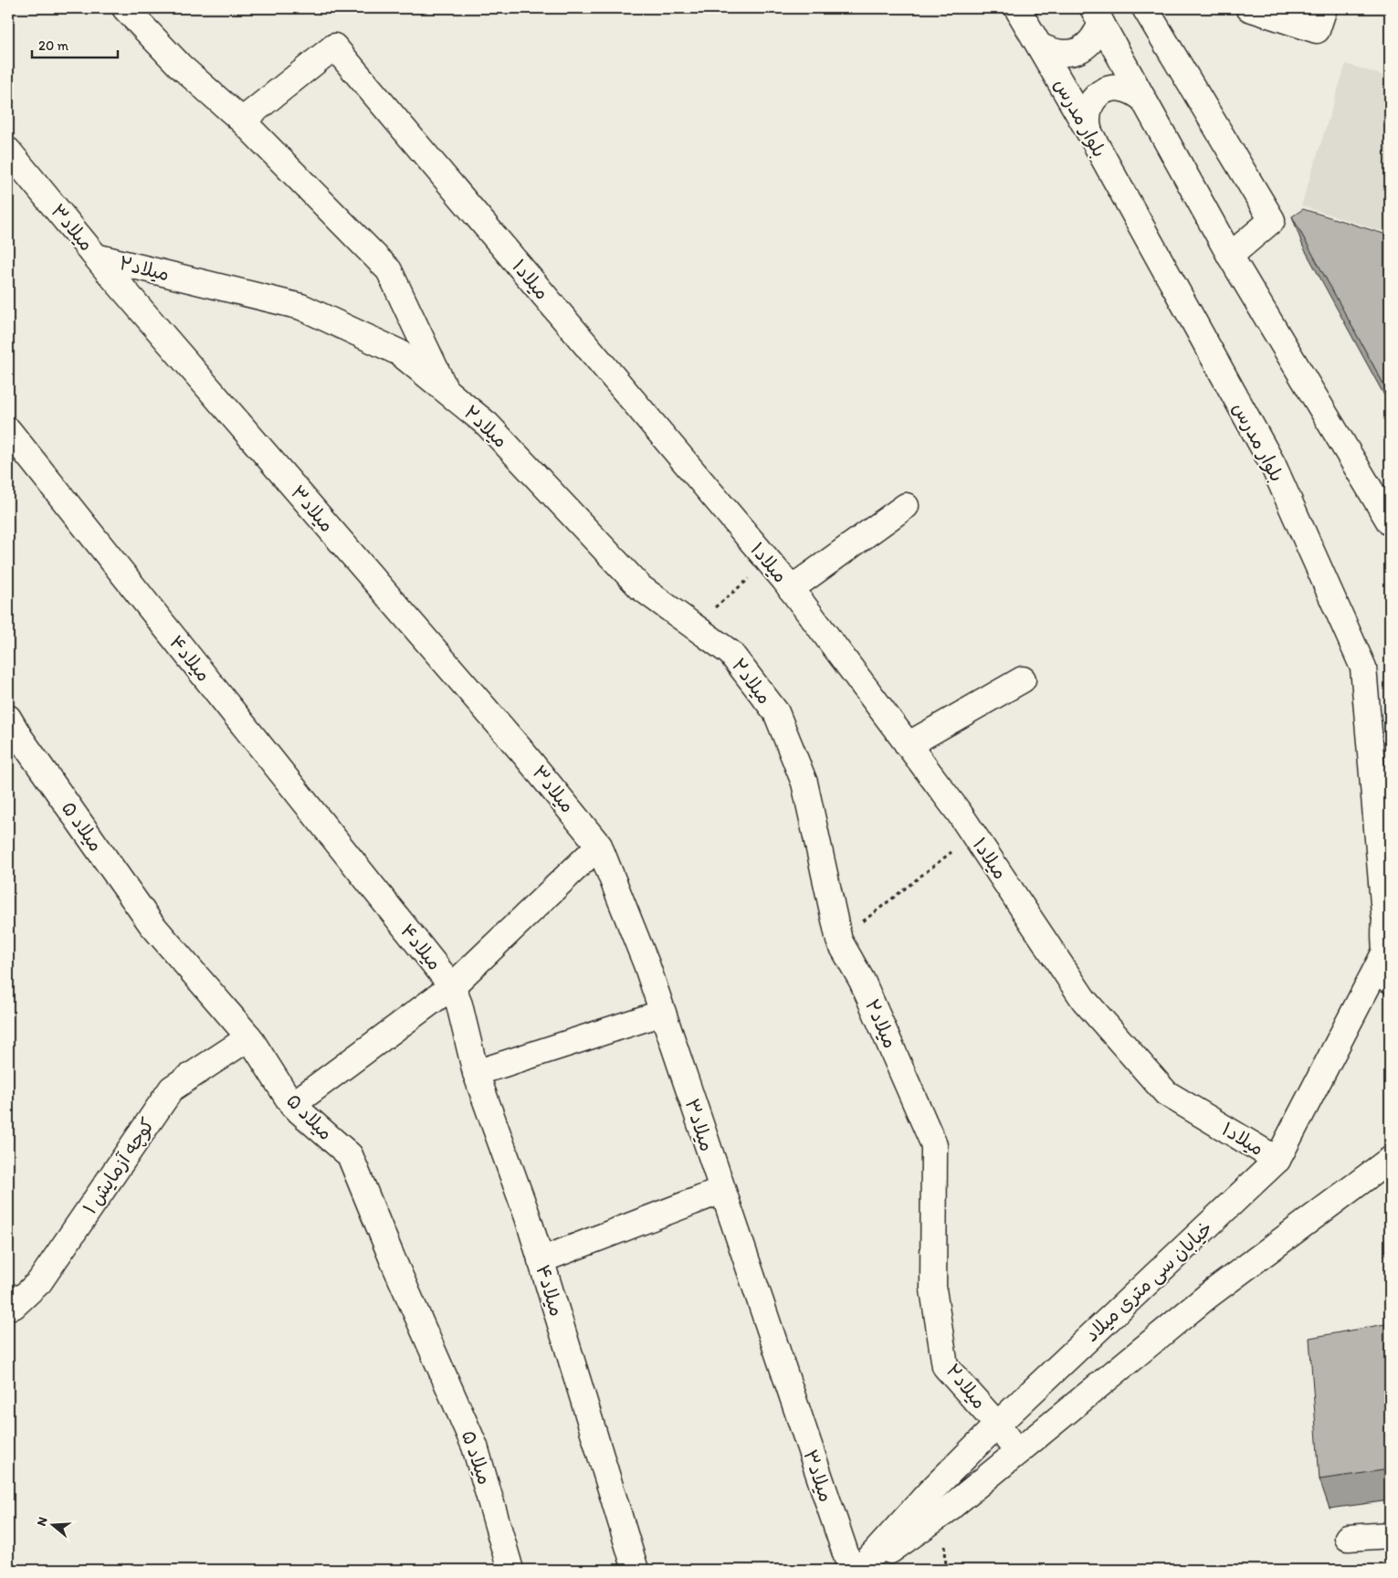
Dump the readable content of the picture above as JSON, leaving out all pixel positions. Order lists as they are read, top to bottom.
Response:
{
  "streets": {
    "street": [
      "بلوار مدرس",
      "میلاد۳",
      "میلاد۲",
      "میلاد۱",
      "میلاد۴",
      "میلاد ۵",
      "۱ کوچه آزمایش",
      "خیابان سی متری میلاد"
    ]
  },
  "crossings": [
    ["بلوار مدرس", "خیابان سی متری میلاد"],
    ["میلاد۳", "میلاد۲"],
    ["میلاد۲", "خیابان سی متری میلاد"],
    ["میلاد۱", "خیابان سی متری میلاد"],
    ["میلاد ۵", "۱ کوچه آزمایش"]
  ],
  "scale_bar": "20 m",
  "north": "left"
}
